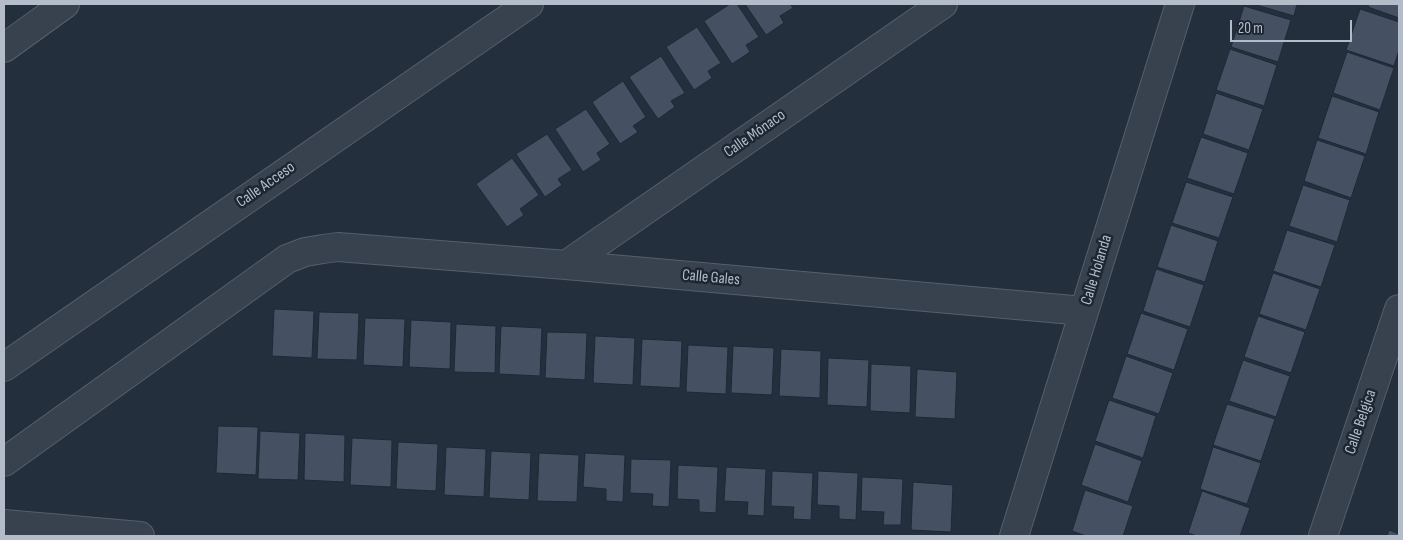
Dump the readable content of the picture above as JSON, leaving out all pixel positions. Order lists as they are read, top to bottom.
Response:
{
  "streets": {
    "street": [
      "Calle Mónaco",
      "Calle Acceso",
      "Calle Holanda",
      "Calle Gales",
      "Calle Belgica"
    ]
  },
  "crossings": [
    ["Calle Mónaco", "Calle Gales"],
    ["Calle Holanda", "Calle Gales"]
  ],
  "scale_bar": "20 m"
}
